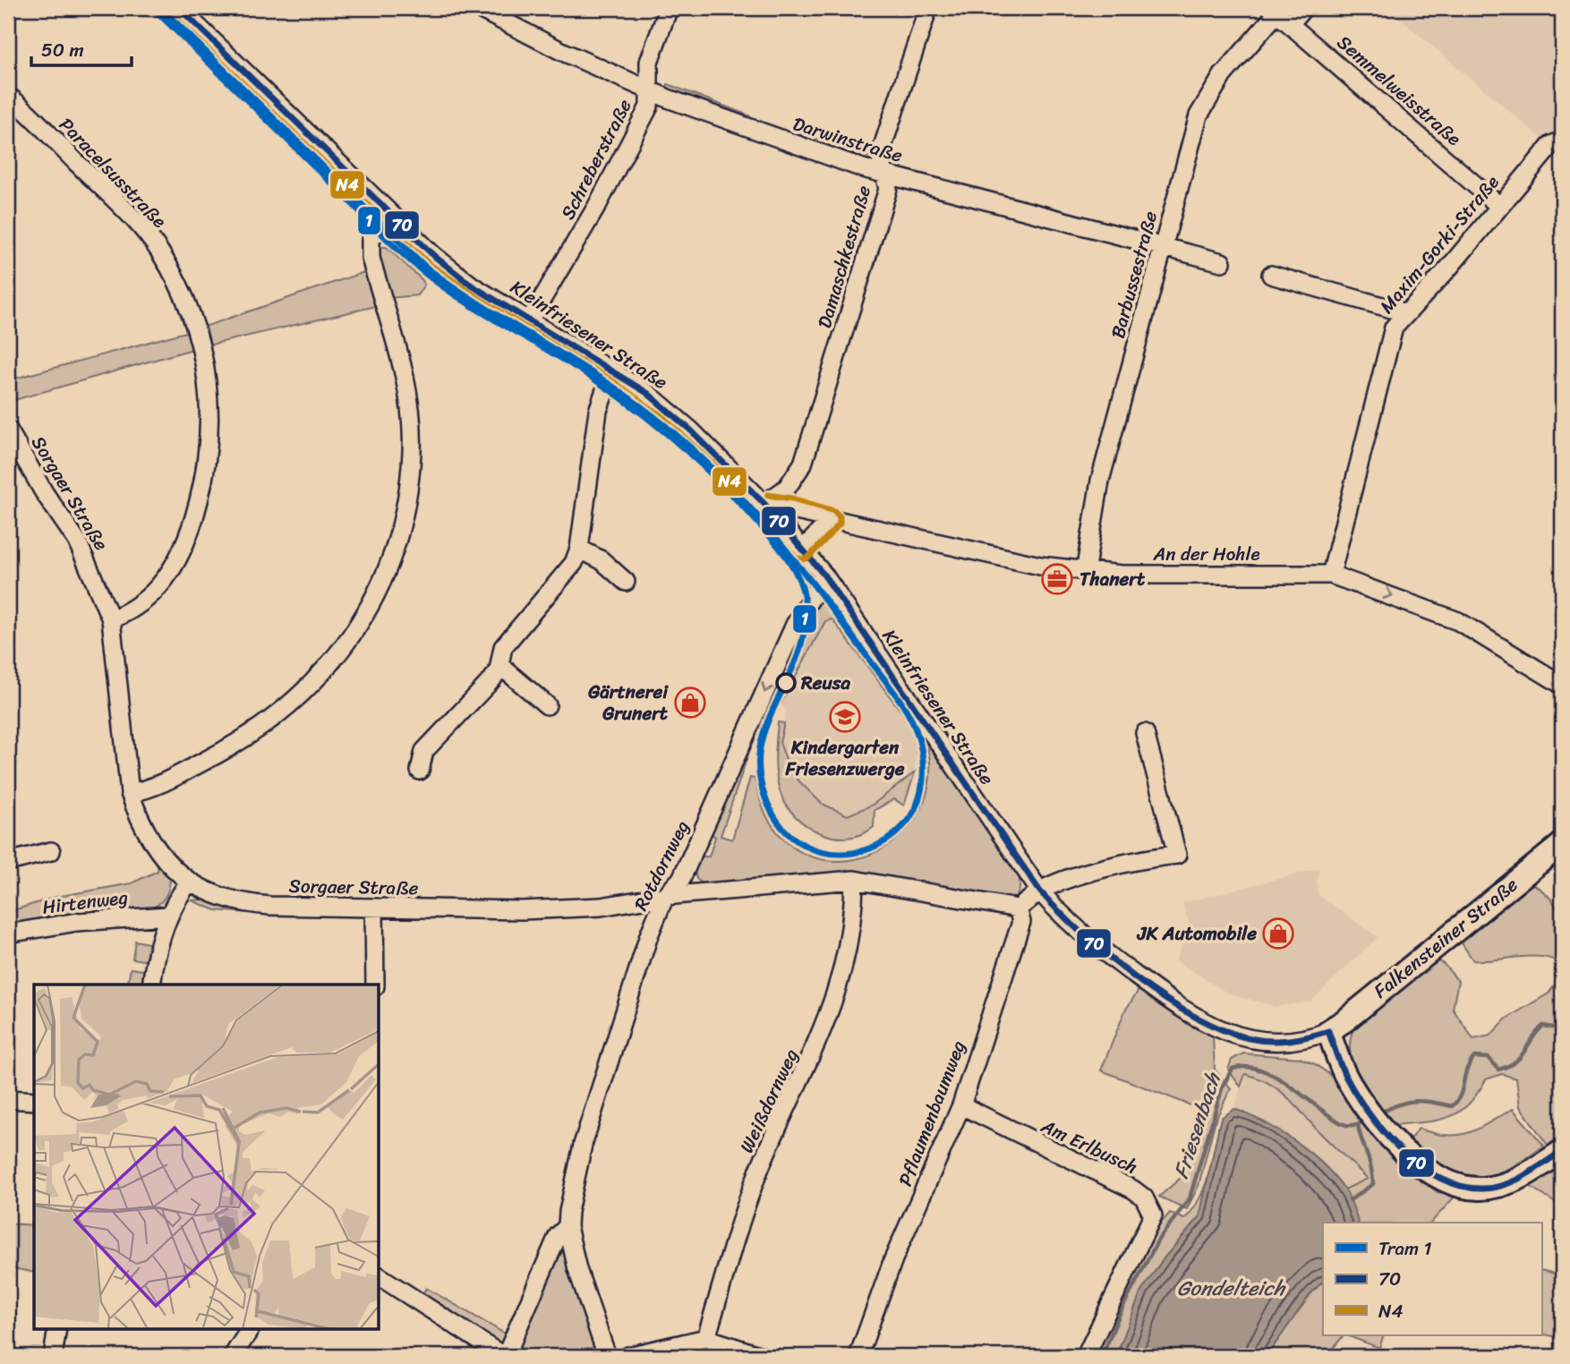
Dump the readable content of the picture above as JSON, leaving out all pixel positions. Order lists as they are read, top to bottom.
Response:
{
  "streets": {
    "main road": ["Falkensteiner Straße"],
    "street": [
      "Semmelweisstraße",
      "Darwinstraße",
      "Schreberstraße",
      "Paracelsusstraße",
      "Maxim-Gorki-Straße",
      "Damaschkestraße",
      "Barbussestraße",
      "Kleinfriesener Straße",
      "Sorgaer Straße",
      "An der Hohle",
      "Rotdornweg",
      "Hirtenweg",
      "Weißdornweg",
      "Pflaumenbaumweg",
      "Am Erlbusch"
    ]
  },
  "crossings": [
    ["Semmelweisstraße", "Maxim-Gorki-Straße"],
    ["Semmelweisstraße", "Barbussestraße"],
    ["Darwinstraße", "Schreberstraße"],
    ["Darwinstraße", "Damaschkestraße"],
    ["Darwinstraße", "Barbussestraße"],
    ["Schreberstraße", "Kleinfriesener Straße"],
    ["Paracelsusstraße", "Sorgaer Straße"],
    ["Maxim-Gorki-Straße", "An der Hohle"],
    ["Damaschkestraße", "Kleinfriesener Straße"],
    ["Damaschkestraße", "An der Hohle"],
    ["Barbussestraße", "An der Hohle"],
    ["Kleinfriesener Straße", "An der Hohle"],
    ["Kleinfriesener Straße", "Rotdornweg"],
    ["Kleinfriesener Straße", "Falkensteiner Straße"],
    ["Sorgaer Straße", "Rotdornweg"],
    ["Sorgaer Straße", "Weißdornweg"],
    ["Sorgaer Straße", "Pflaumenbaumweg"],
    ["Pflaumenbaumweg", "Am Erlbusch"]
  ],
  "one_way": ["Rotdornweg"],
  "water": ["Friesenbach", "Gondelteich"],
  "places": {
    "office": ["Thanert"],
    "other": ["Reusa"],
    "shop": ["Gärtnerei Grunert", "JK Automobile"],
    "school or university": ["Kindergarten Friesenzwerge"]
  },
  "lines": ["tram line 1", "transit line 70", "transit line N4"],
  "legend": ["Tram 1", "70", "N4"],
  "scale_bar": "50 m"
}
